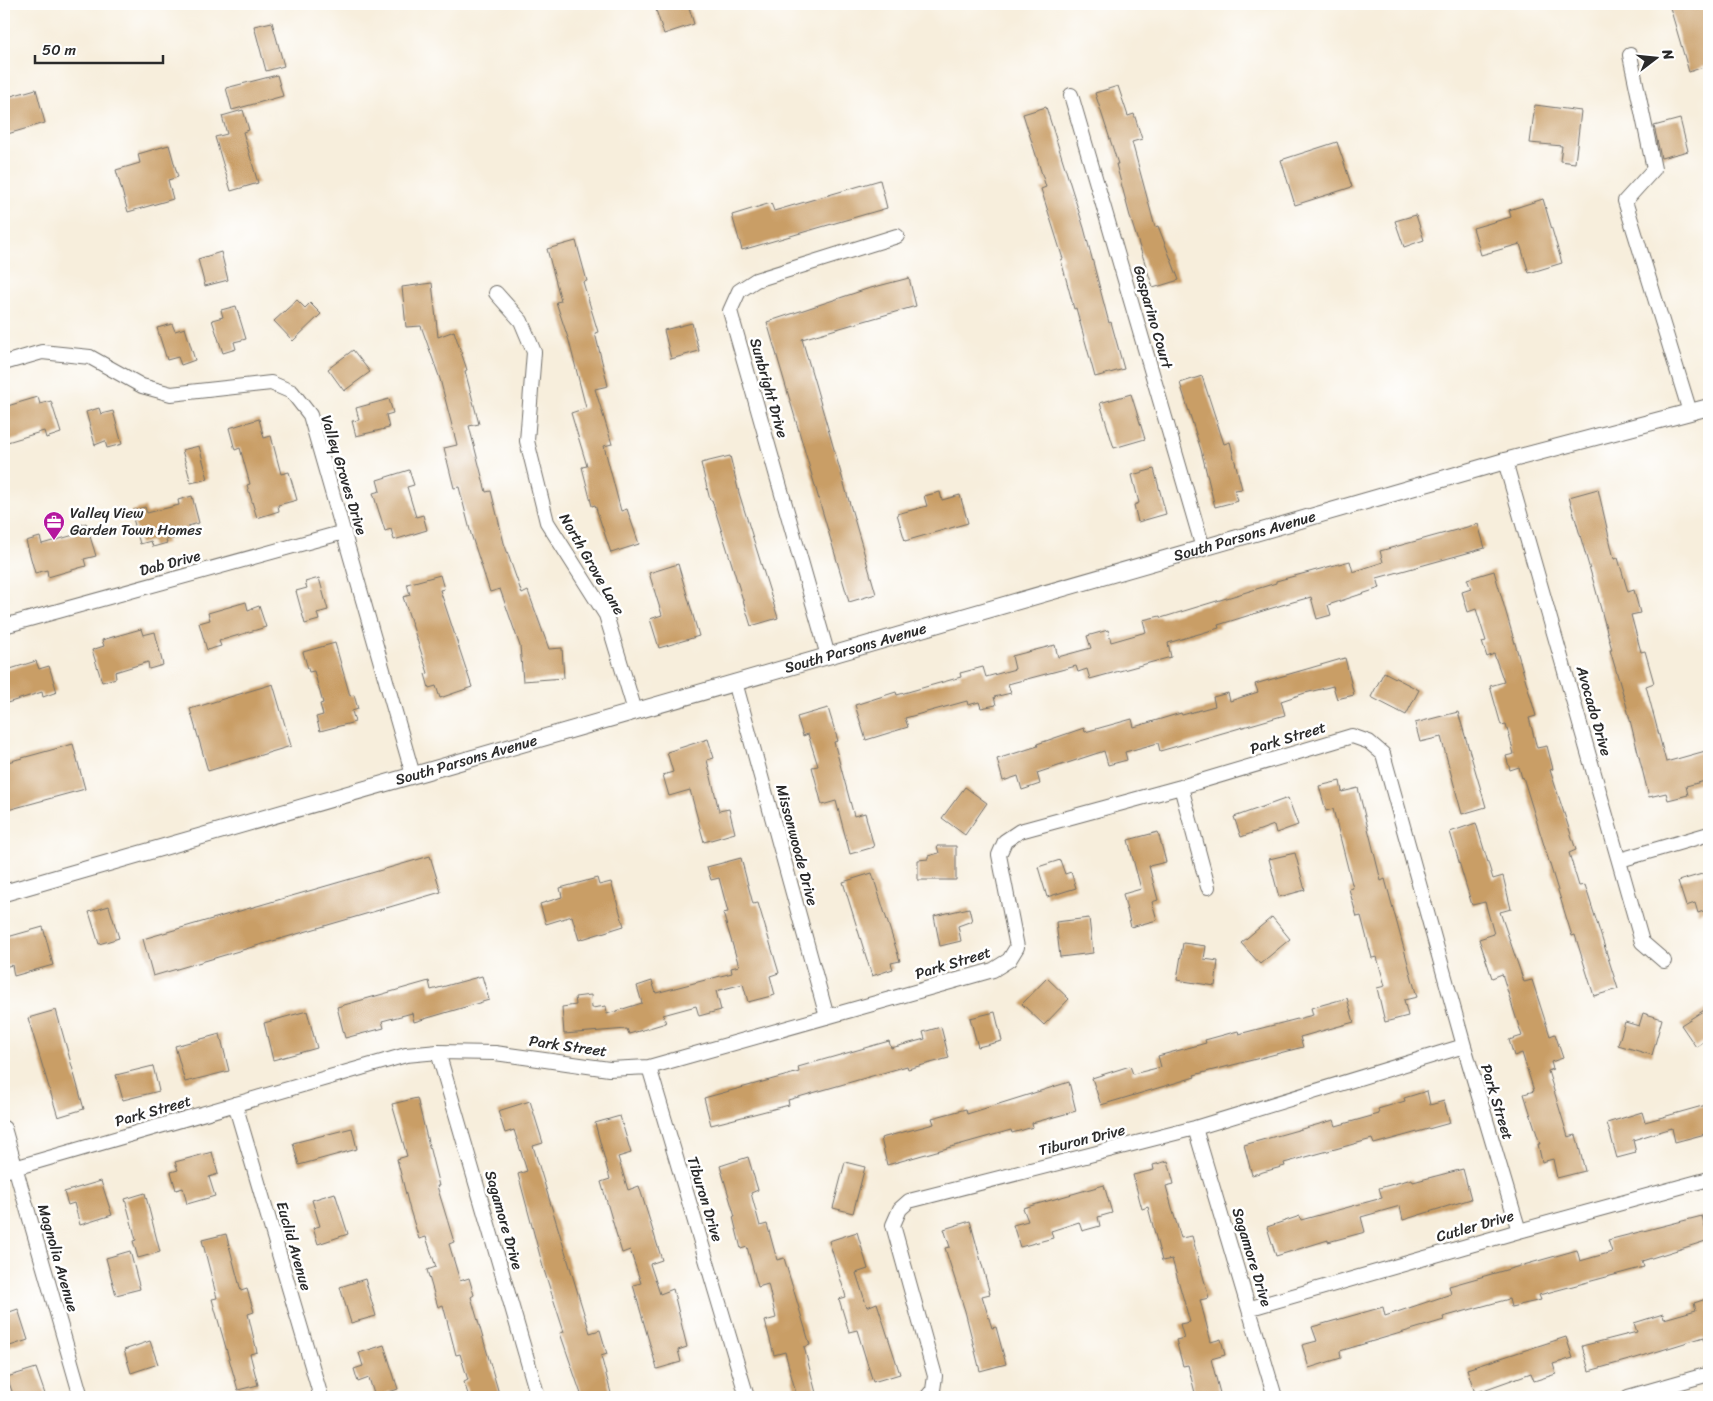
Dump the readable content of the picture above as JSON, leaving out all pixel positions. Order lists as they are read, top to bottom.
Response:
{
  "streets": {
    "street": [
      "Gasparino Court",
      "Sunbright Drive",
      "Valley Groves Drive",
      "South Parsons Avenue",
      "Dab Drive",
      "North Grove Lane",
      "Avocado Drive",
      "Park Street",
      "Missonwoode Drive",
      "Tiburon Drive",
      "Sagamore Drive",
      "Cutler Drive",
      "Euclid Avenue",
      "Magnolia Avenue"
    ]
  },
  "crossings": [
    ["Gasparino Court", "South Parsons Avenue"],
    ["Sunbright Drive", "South Parsons Avenue"],
    ["Valley Groves Drive", "South Parsons Avenue"],
    ["Valley Groves Drive", "Dab Drive"],
    ["South Parsons Avenue", "North Grove Lane"],
    ["South Parsons Avenue", "Avocado Drive"],
    ["South Parsons Avenue", "Missonwoode Drive"],
    ["Park Street", "Missonwoode Drive"],
    ["Park Street", "Tiburon Drive"],
    ["Park Street", "Sagamore Drive"],
    ["Park Street", "Cutler Drive"],
    ["Park Street", "Euclid Avenue"],
    ["Park Street", "Magnolia Avenue"],
    ["Tiburon Drive", "Sagamore Drive"],
    ["Sagamore Drive", "Cutler Drive"]
  ],
  "places": {
    "office": ["Valley View Garden Town Homes"]
  },
  "scale_bar": "50 m",
  "north": "right"
}
